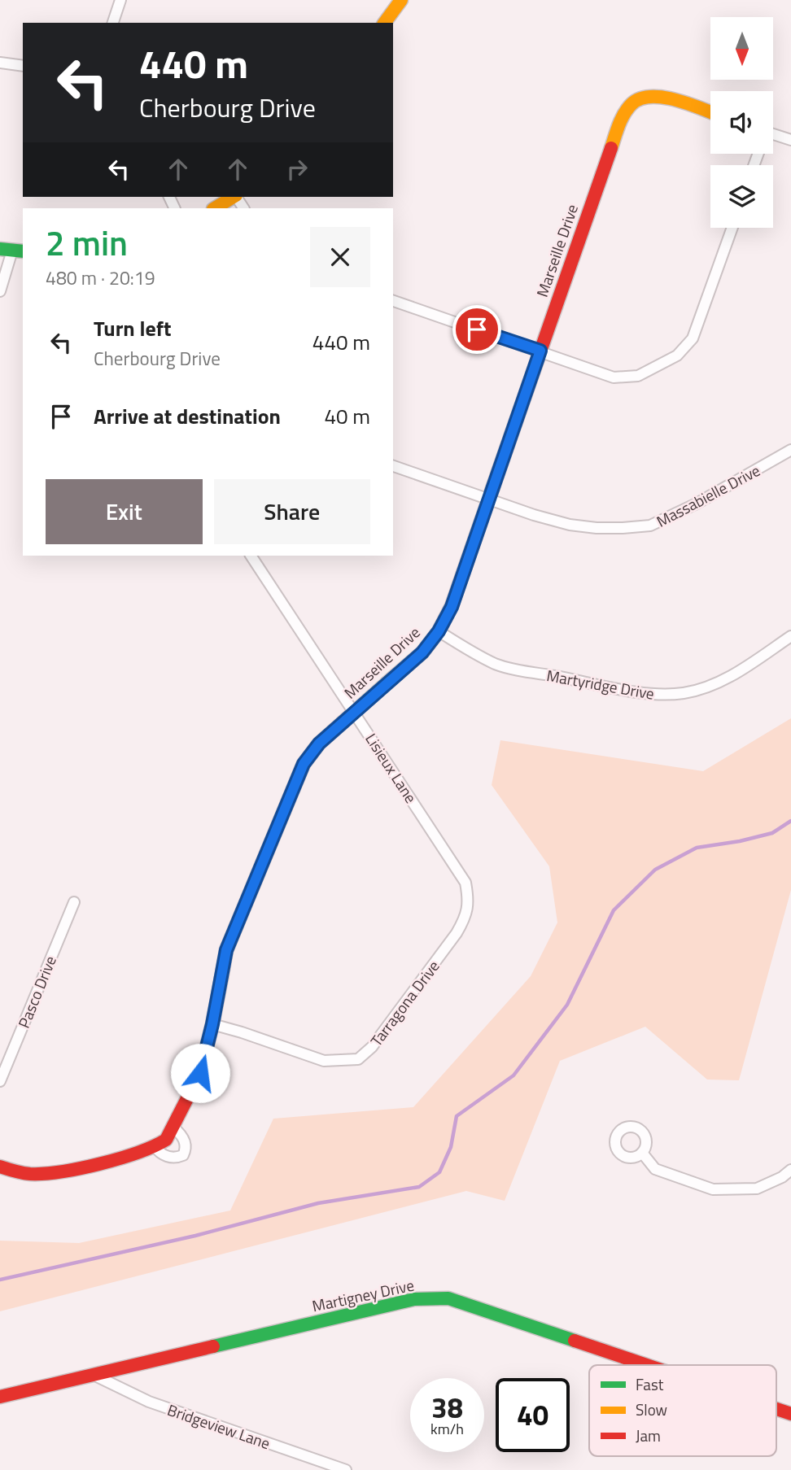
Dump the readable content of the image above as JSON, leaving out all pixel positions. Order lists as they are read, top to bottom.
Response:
{
  "streets": {
    "street": [
      "Marseille Drive",
      "Massabielle Drive",
      "Martyridge Drive",
      "Lisieux Lane",
      "Pasco Drive",
      "Tarragona Drive",
      "Martigney Drive",
      "Bridgeview Lane"
    ]
  },
  "crossings": [
    ["Marseille Drive", "Massabielle Drive"],
    ["Marseille Drive", "Martyridge Drive"],
    ["Marseille Drive", "Lisieux Lane"],
    ["Marseille Drive", "Tarragona Drive"],
    ["Lisieux Lane", "Tarragona Drive"],
    ["Martigney Drive", "Bridgeview Lane"]
  ],
  "legend": ["Fast", "Slow", "Jam"],
  "north": "bottom",
  "page": {
    "turn": ["440 m", "Cherbourg Drive"],
    "heading": ["2 min", "480 m · 20:19"],
    "list": [
      {
        "name": "Turn left",
        "note": "Cherbourg Drive",
        "value": "440 m"
      },
      {
        "name": "Arrive at destination",
        "value": "40 m"
      }
    ],
    "buttons": ["Exit", "Share"],
    "speed": "38 km/h",
    "limit": "40"
  }
}
